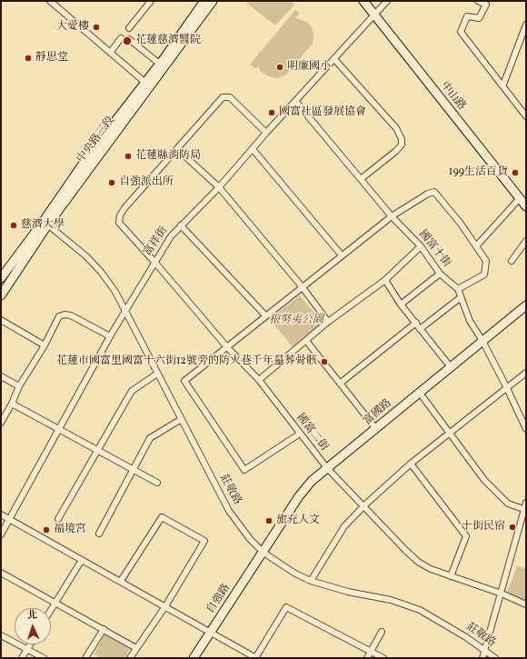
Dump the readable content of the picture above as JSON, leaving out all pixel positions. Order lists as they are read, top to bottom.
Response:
{
  "streets": {
    "street": [
      "中山路",
      "中央路三段",
      "富祥街",
      "國富十街",
      "富國路",
      "國富二街",
      "莊敬路",
      "自強路"
    ]
  },
  "crossings": [
    ["中山路", "富祥街"],
    ["中央路三段", "莊敬路"],
    ["富祥街", "國富十街"],
    ["富祥街", "國富二街"],
    ["富祥街", "莊敬路"],
    ["富國路", "國富二街"],
    ["富國路", "莊敬路"],
    ["富國路", "自強路"],
    ["莊敬路", "自強路"]
  ],
  "parks": ["根努夷公園"],
  "places": [
    "大愛樓",
    "花蓮慈濟醫院",
    "靜思堂",
    "明廉國小",
    "國富社區發展協會",
    "花蓮縣消防局",
    "199生活百貨",
    "自強派出所",
    "慈濟大學",
    "花蓮市國富里國富十六街12號旁的防火巷千年墓葬骨骸",
    "旅充人文",
    "十街民宿",
    "福境宮"
  ],
  "north": "top"
}
